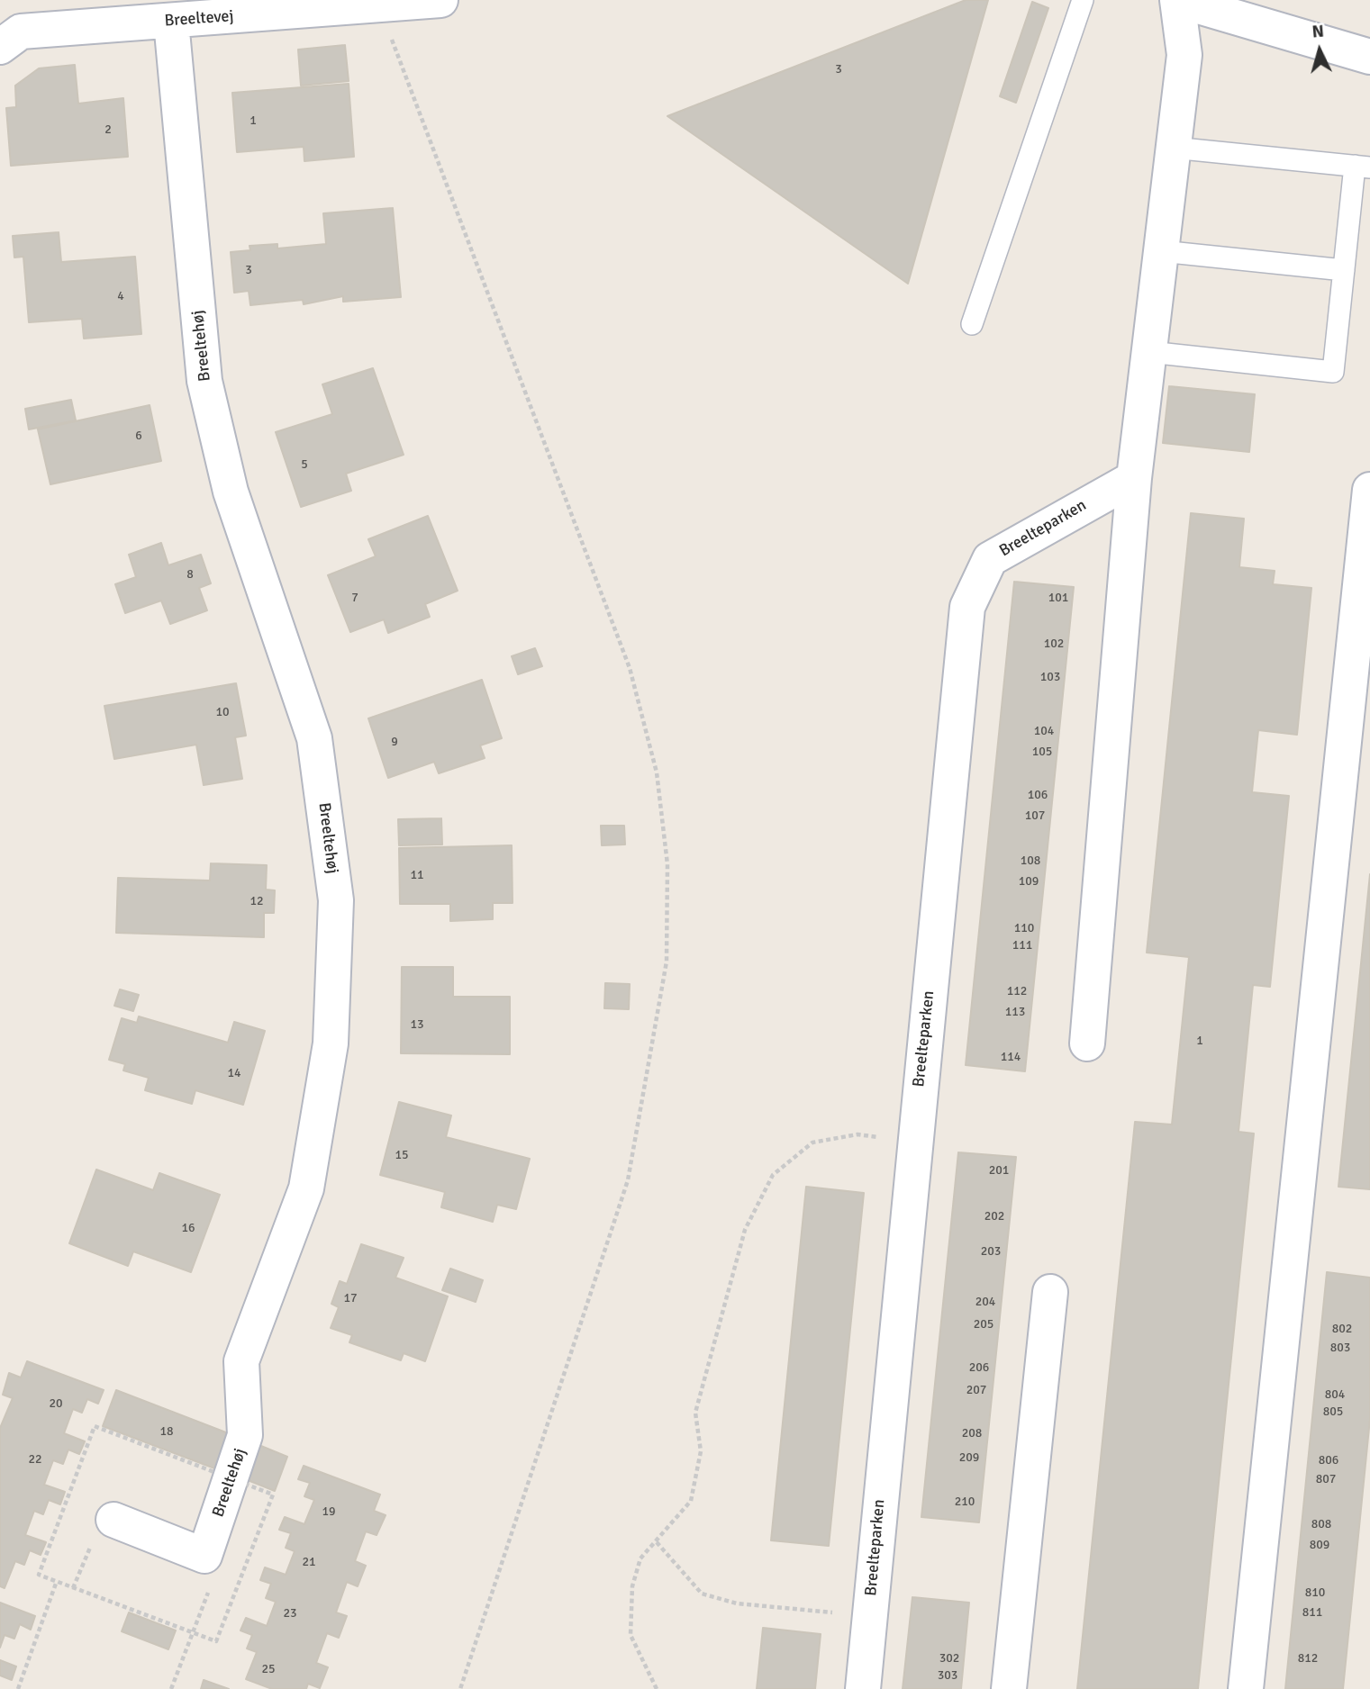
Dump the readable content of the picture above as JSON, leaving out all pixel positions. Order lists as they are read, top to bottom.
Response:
{
  "streets": {
    "street": ["Breeltevej", "Breeltehøj", "Breelteparken"]
  },
  "crossings": [
    ["Breeltevej", "Breeltehøj"]
  ],
  "house_numbers": [
    "3",
    "1",
    "2",
    "3",
    "4",
    "6",
    "5",
    "8",
    "7",
    "101",
    "102",
    "103",
    "10",
    "104",
    "9",
    "105",
    "106",
    "107",
    "108",
    "11",
    "109",
    "12",
    "110",
    "111",
    "112",
    "113",
    "13",
    "1",
    "114",
    "14",
    "15",
    "201",
    "202",
    "16",
    "203",
    "17",
    "204",
    "205",
    "802",
    "803",
    "206",
    "207",
    "804",
    "20",
    "805",
    "18",
    "208",
    "209",
    "22",
    "806",
    "807",
    "210",
    "19",
    "808",
    "809",
    "21",
    "810",
    "811",
    "23",
    "302",
    "812",
    "25",
    "303"
  ],
  "north": "top"
}
